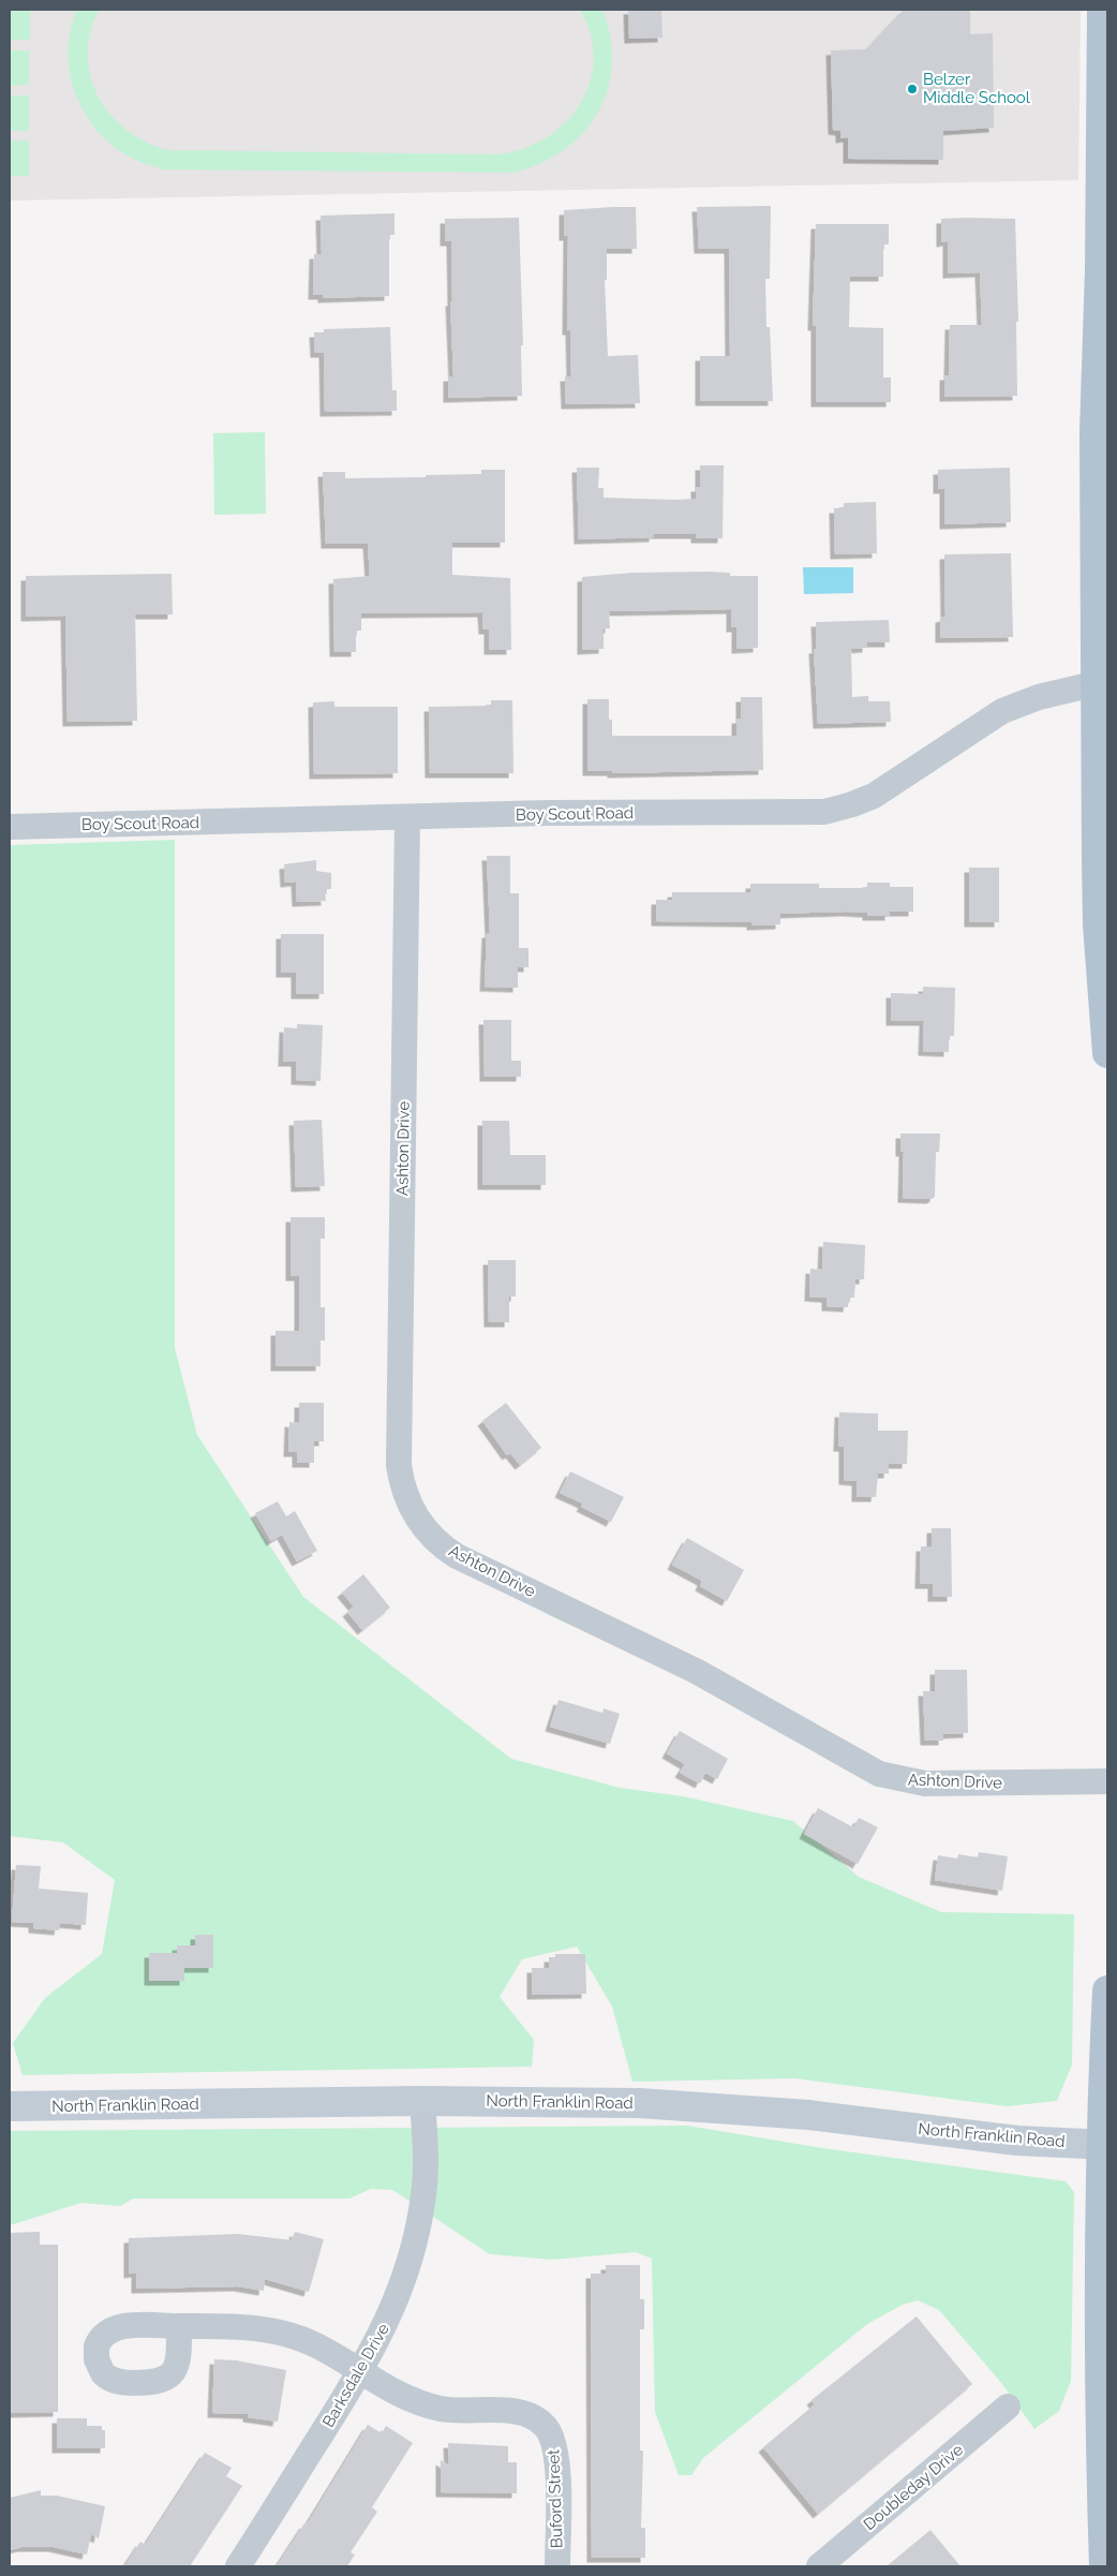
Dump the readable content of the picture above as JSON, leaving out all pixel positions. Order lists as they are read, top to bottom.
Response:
{
  "streets": {
    "main road": ["North Franklin Road"],
    "street": [
      "Boy Scout Road",
      "Ashton Drive",
      "Barksdale Drive",
      "Doubleday Drive",
      "Buford Street"
    ]
  },
  "crossings": [
    ["Boy Scout Road", "Ashton Drive"],
    ["North Franklin Road", "Barksdale Drive"],
    ["Barksdale Drive", "Buford Street"]
  ],
  "places": ["Belzer Middle School"]
}
